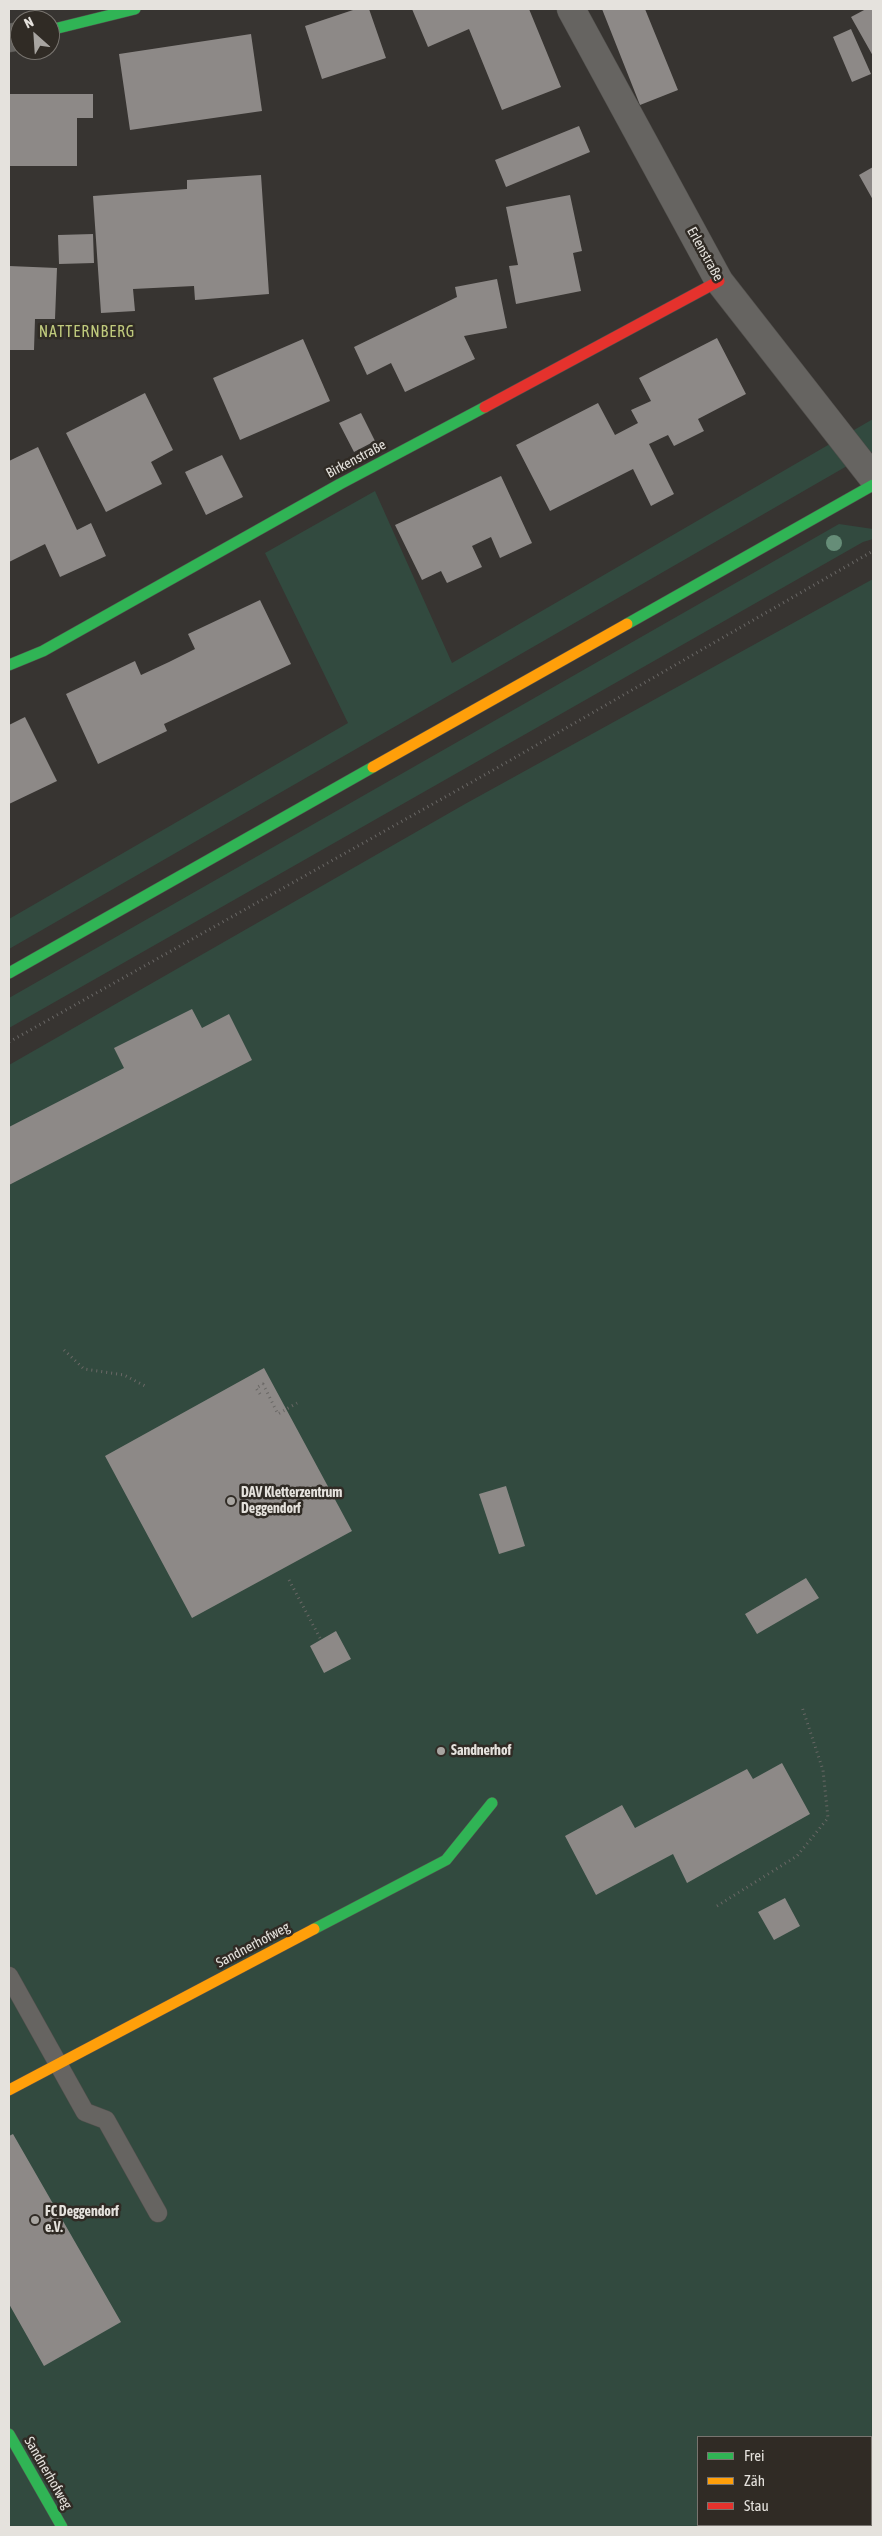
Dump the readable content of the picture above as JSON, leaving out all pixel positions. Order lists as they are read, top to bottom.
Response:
{
  "streets": {
    "street": ["Erlenstraße", "Birkenstraße", "Sandnerhofweg"]
  },
  "crossings": [
    ["Erlenstraße", "Birkenstraße"]
  ],
  "districts": ["NATTERNBERG"],
  "places": ["DAV Kletterzentrum Deggendorf", "Sandnerhof", "FC Deggendorf e.V."],
  "legend": ["Frei", "Zäh", "Stau"],
  "north": "top left"
}
